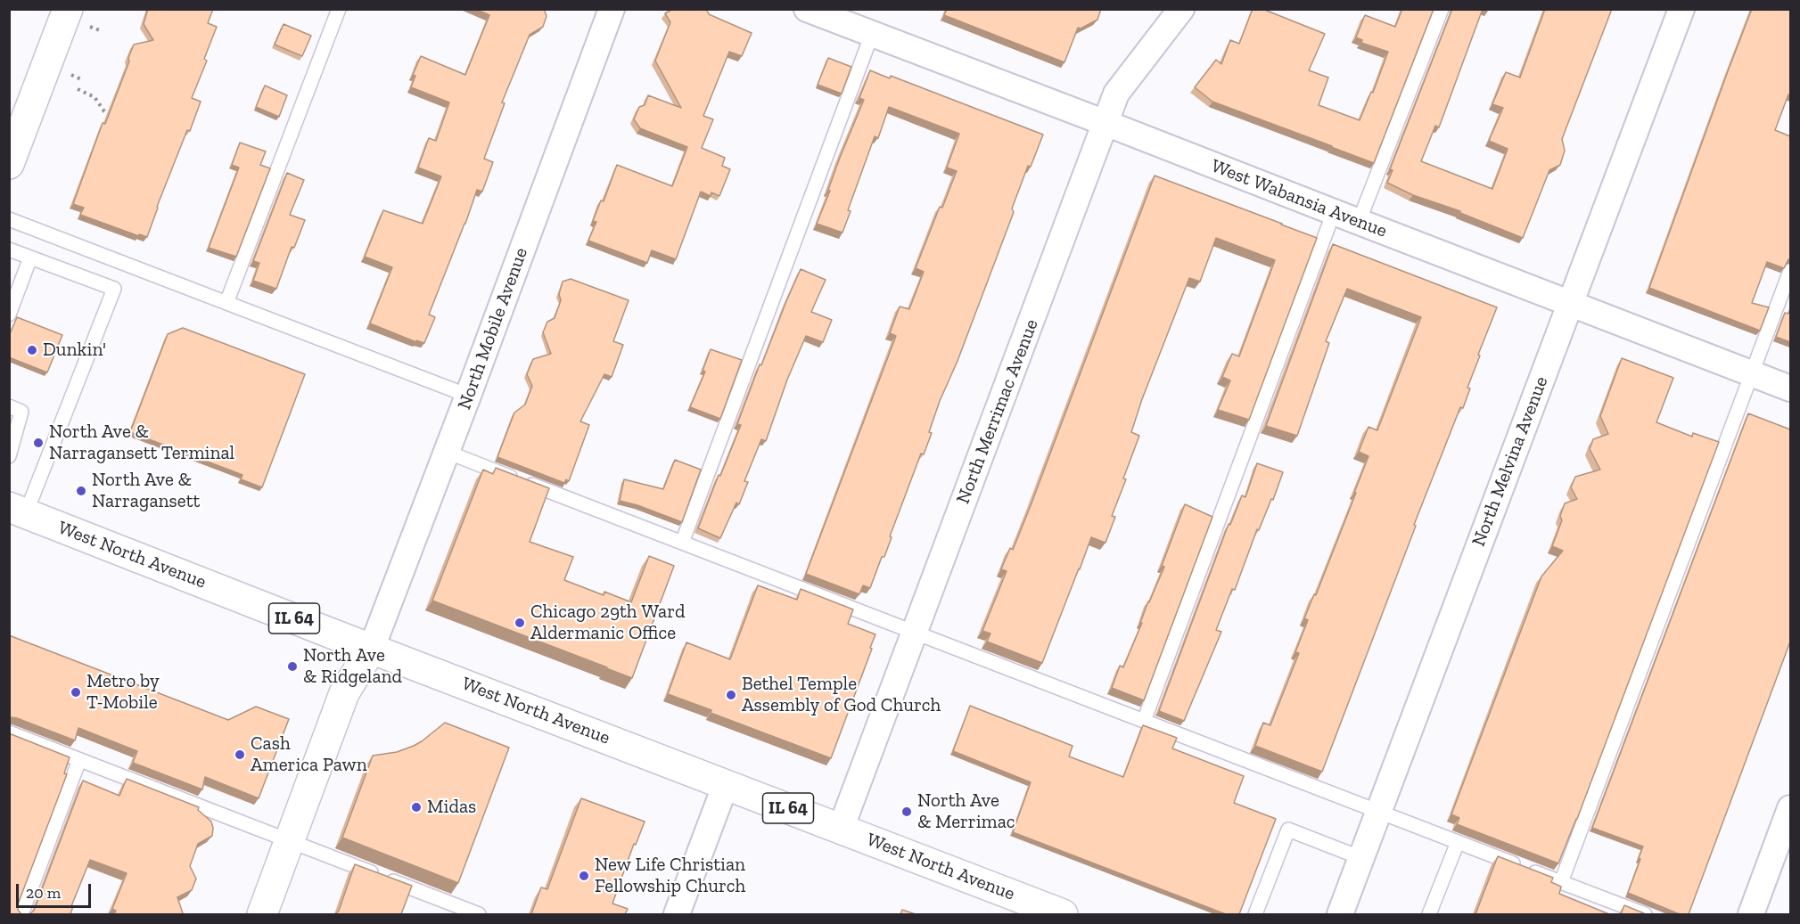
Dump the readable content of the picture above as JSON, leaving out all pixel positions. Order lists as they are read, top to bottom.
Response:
{
  "streets": {
    "main road": ["West North Avenue", "IL 64"],
    "street": [
      "West Wabansia Avenue",
      "North Mobile Avenue",
      "North Merrimac Avenue",
      "North Melvina Avenue"
    ]
  },
  "crossings": [
    ["West Wabansia Avenue", "North Merrimac Avenue"],
    ["West Wabansia Avenue", "North Melvina Avenue"],
    ["North Mobile Avenue", "West North Avenue"],
    ["North Merrimac Avenue", "West North Avenue"]
  ],
  "places": [
    "Dunkin'",
    "North Ave & Narragansett Terminal",
    "North Ave & Narragansett",
    "Chicago 29th Ward Aldermanic Office",
    "North Ave & Ridgeland",
    "Metro by T-Mobile",
    "Bethel Temple Assembly of God Church",
    "Cash America Pawn",
    "Midas",
    "North Ave & Merrimac",
    "New Life Christian Fellowship Church"
  ],
  "scale_bar": "20 m"
}
